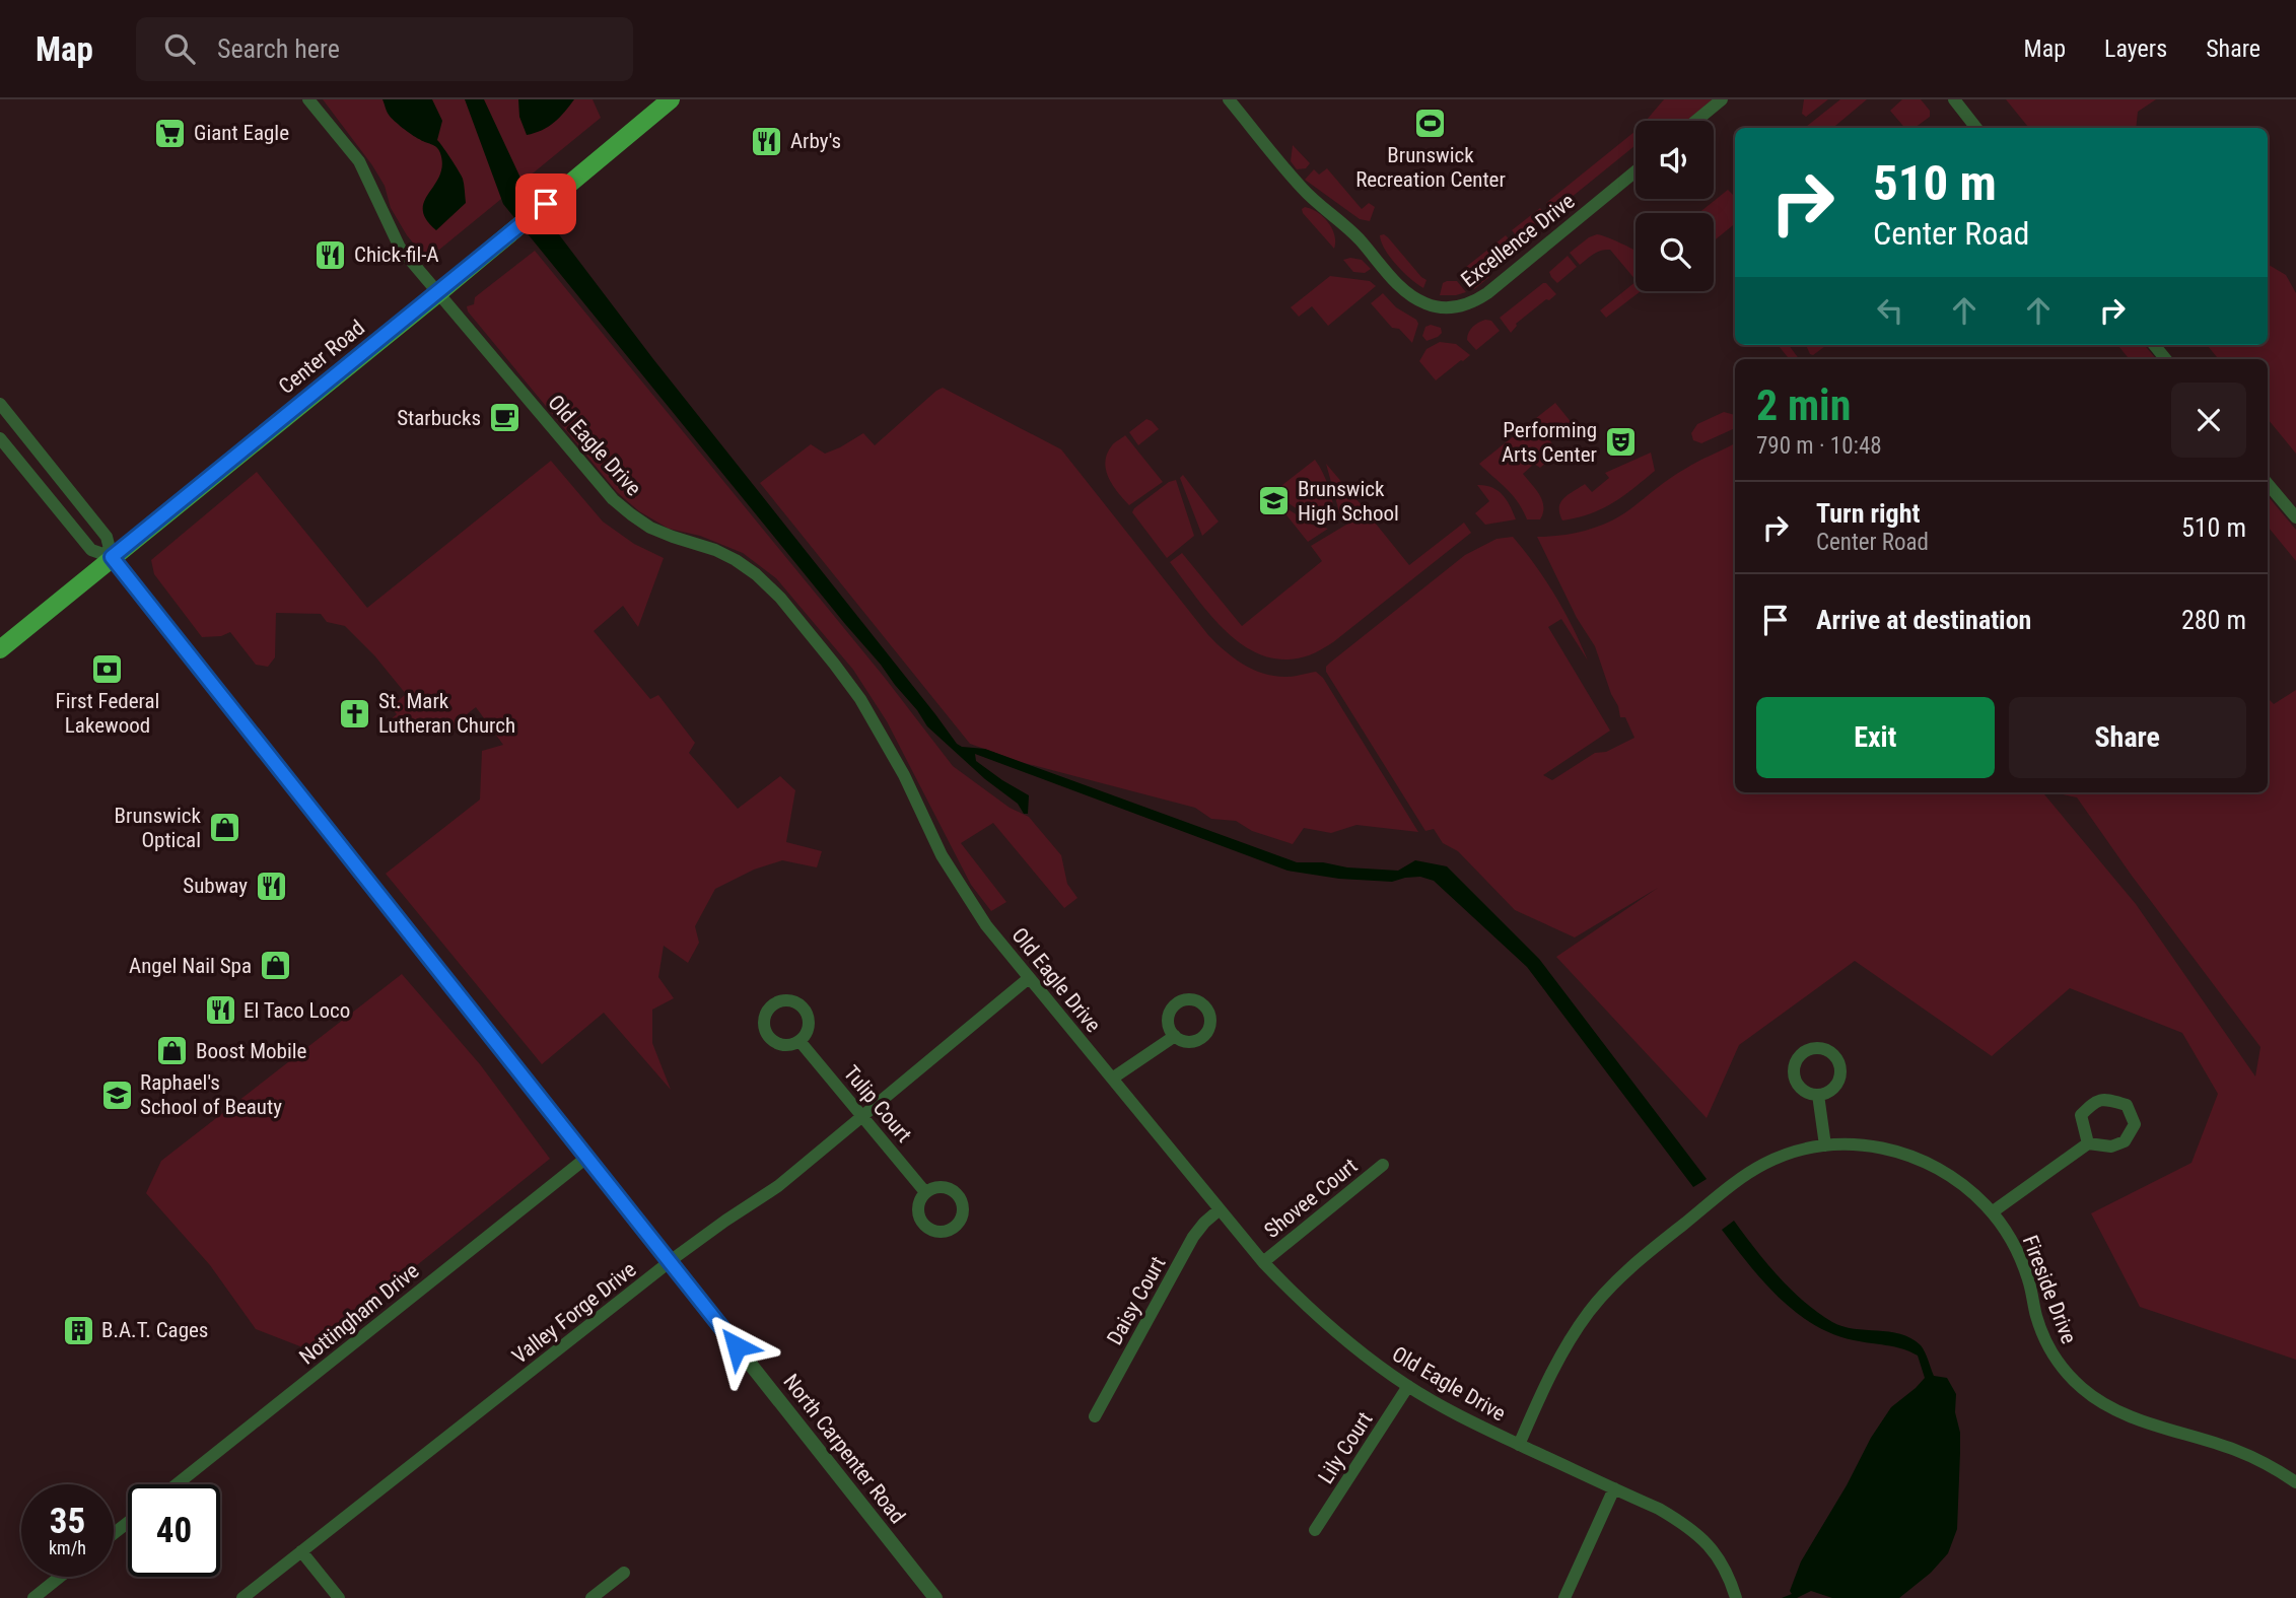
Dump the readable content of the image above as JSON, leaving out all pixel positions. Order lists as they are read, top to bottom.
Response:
{
  "streets": {
    "main road": ["Center Road"],
    "street": [
      "Excellence Drive",
      "Old Eagle Drive",
      "Tulip Court",
      "Shovee Court",
      "Fireside Drive",
      "Daisy Court",
      "Valley Forge Drive",
      "Nottingham Drive",
      "Lily Court",
      "North Carpenter Road"
    ]
  },
  "crossings": [
    ["Center Road", "Old Eagle Drive"],
    ["Center Road", "North Carpenter Road"],
    ["Old Eagle Drive", "Shovee Court"],
    ["Old Eagle Drive", "Fireside Drive"],
    ["Old Eagle Drive", "Daisy Court"],
    ["Old Eagle Drive", "Valley Forge Drive"],
    ["Old Eagle Drive", "Lily Court"],
    ["Tulip Court", "Valley Forge Drive"],
    ["Valley Forge Drive", "North Carpenter Road"],
    ["Nottingham Drive", "North Carpenter Road"]
  ],
  "places": {
    "sports": ["Brunswick Recreation Center"],
    "supermarket": ["Giant Eagle"],
    "restaurant": [
      "Arby's",
      "Chick-fil-A",
      "Subway",
      "El Taco Loco"
    ],
    "cafe": ["Starbucks"],
    "theatre": ["Performing Arts Center"],
    "school or university": ["Brunswick High School", "Raphael's School of Beauty"],
    "bank": ["First Federal Lakewood"],
    "church": ["St. Mark Lutheran Church"],
    "shop": ["Brunswick Optical", "Angel Nail Spa", "Boost Mobile"],
    "building": ["B.A.T. Cages"]
  },
  "page": {
    "header": "Map",
    "search": "Search here",
    "nav": ["Map", "Layers", "Share"],
    "turn": ["510 m", "Center Road"],
    "heading": ["2 min", "790 m · 10:48"],
    "list": [
      {
        "name": "Turn right",
        "note": "Center Road",
        "value": "510 m"
      },
      {
        "name": "Arrive at destination",
        "value": "280 m"
      }
    ],
    "buttons": ["Exit", "Share"],
    "speed": "35 km/h",
    "limit": "40"
  }
}
